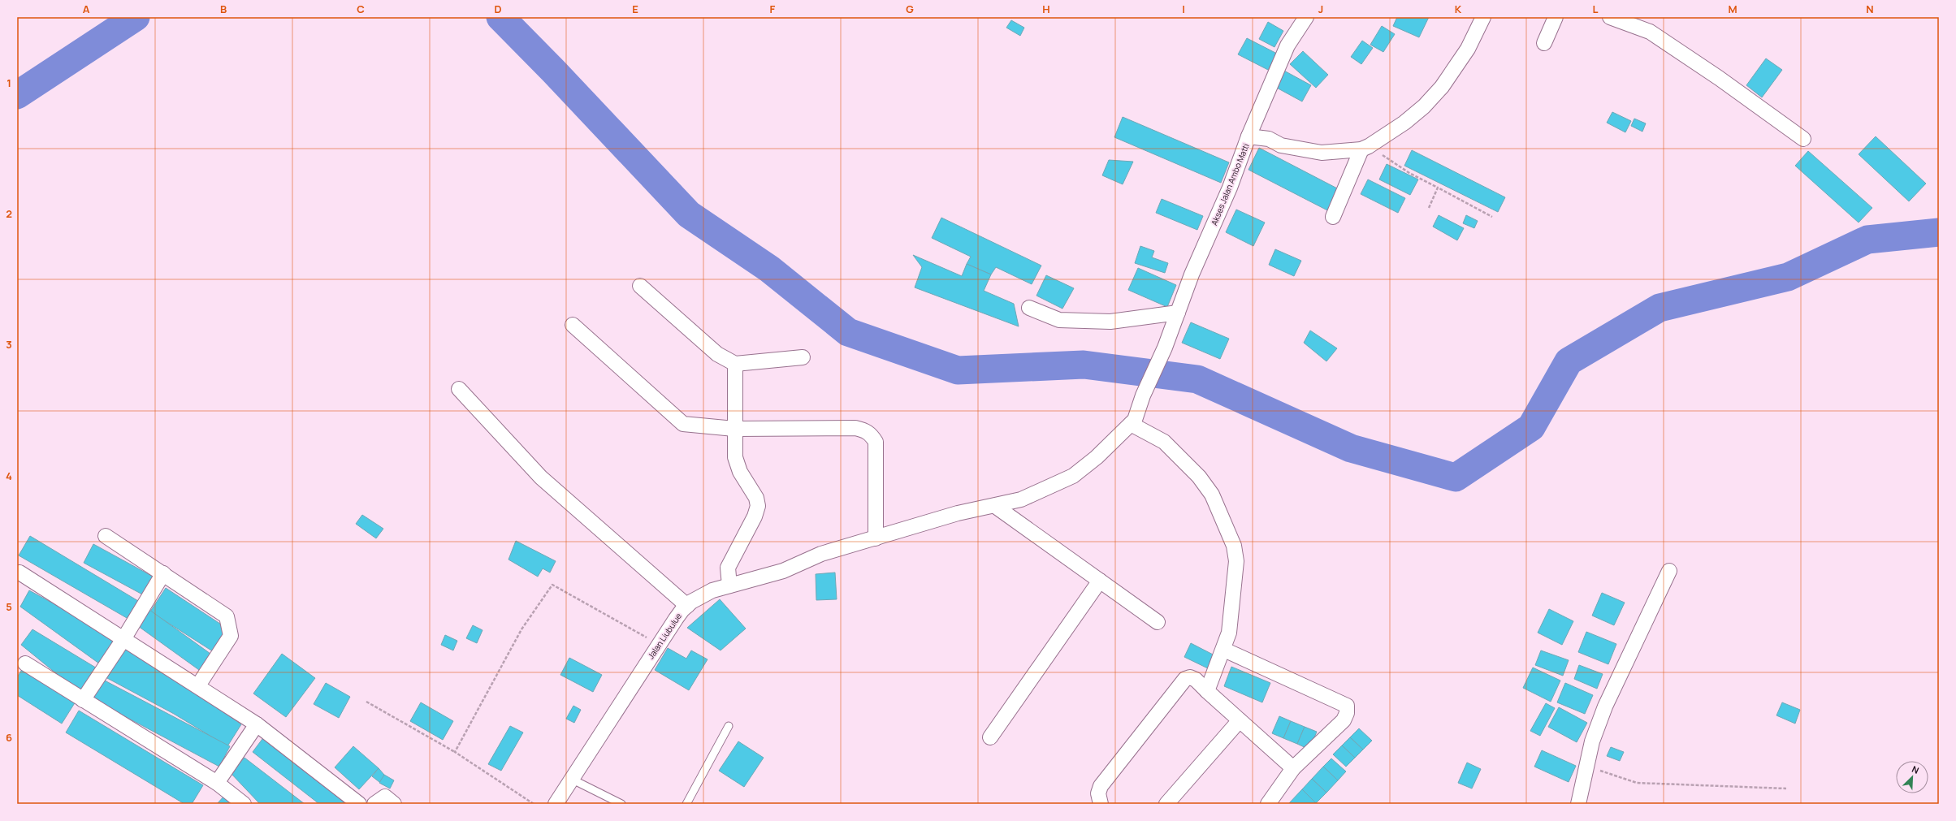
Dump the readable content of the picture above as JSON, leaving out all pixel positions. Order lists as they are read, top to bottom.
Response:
{
  "streets": {
    "street": ["Akses Jalan Ambo Matti", "Jalan Liubulue"]
  },
  "crossings": [
    ["Akses Jalan Ambo Matti", "Jalan Liubulue"]
  ],
  "north": "top right",
  "grid": {
    "columns": [
      "A",
      "B",
      "C",
      "D",
      "E",
      "F",
      "G",
      "H",
      "I",
      "J",
      "K",
      "L",
      "M",
      "N"
    ],
    "rows": [
      "1",
      "2",
      "3",
      "4",
      "5",
      "6"
    ]
  }
}
